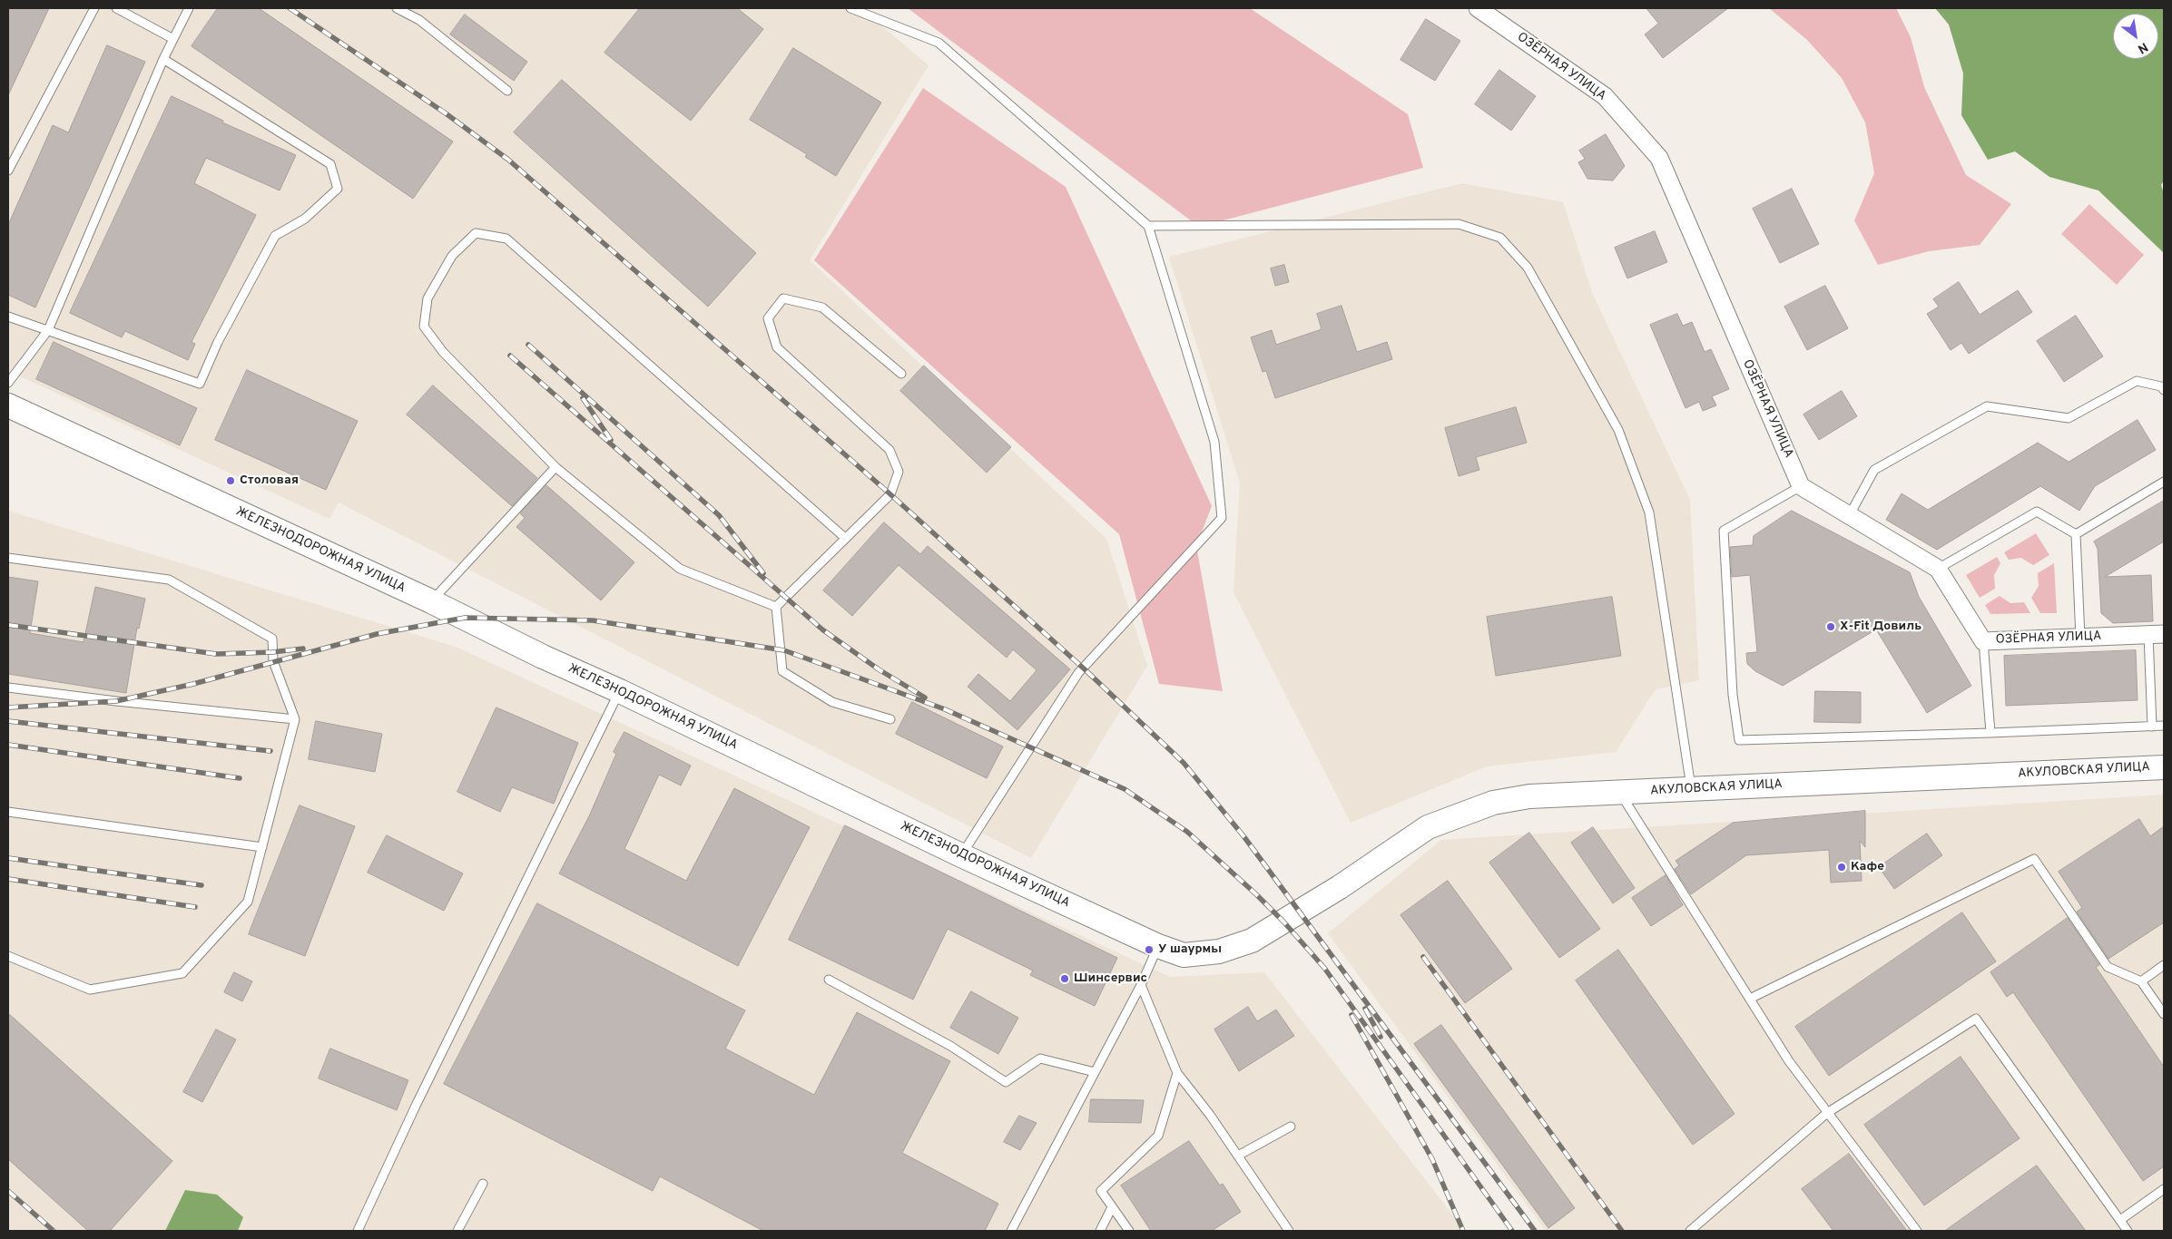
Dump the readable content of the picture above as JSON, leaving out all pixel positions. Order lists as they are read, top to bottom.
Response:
{
  "streets": {
    "street": ["ОЗЁРНАЯ УЛИЦА", "ЖЕЛЕЗНОДОРОЖНАЯ УЛИЦА", "АКУЛОВСКАЯ УЛИЦА"]
  },
  "crossings": [
    ["ЖЕЛЕЗНОДОРОЖНАЯ УЛИЦА", "АКУЛОВСКАЯ УЛИЦА"]
  ],
  "places": [
    "Столовая",
    "X-Fit Довиль",
    "Кафе",
    "У шаурмы",
    "Шинсервис"
  ],
  "north": "bottom right"
}
